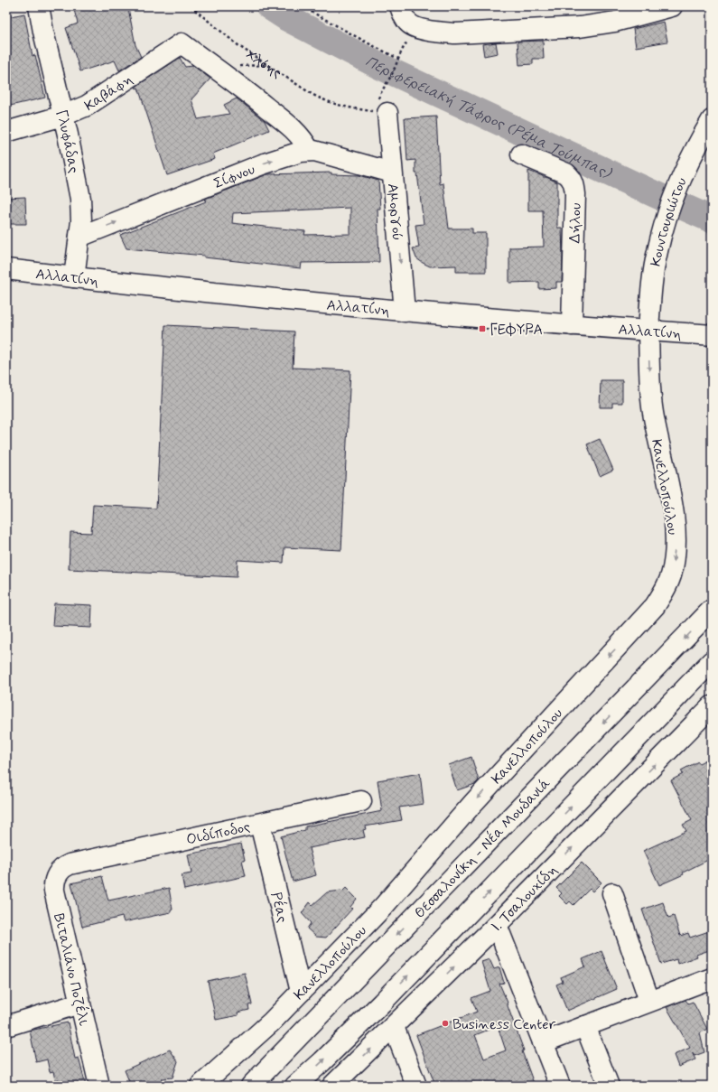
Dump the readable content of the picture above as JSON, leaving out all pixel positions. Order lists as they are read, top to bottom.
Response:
{
  "streets": {
    "main road": [
      "Καβάφη",
      "Γλυφάδας",
      "Σίφνου",
      "Αμοργού",
      "Κουντουριώτου",
      "Δήλου",
      "Αλλατίνη",
      "Κανελλοπούλου",
      "Οιδίποδος",
      "Θεσσαλονίκη - Νέα Μουδανιά",
      "Ι. Τσαλουχίδη",
      "Ρέας",
      "Βιταλιάνο Ποζέλι"
    ],
    "path": ["Χλόης"]
  },
  "crossings": [
    ["Χλόης", "Αμοργού"],
    ["Καβάφη", "Γλυφάδας"],
    ["Καβάφη", "Σίφνου"],
    ["Γλυφάδας", "Σίφνου"],
    ["Γλυφάδας", "Αλλατίνη"],
    ["Σίφνου", "Αμοργού"],
    ["Αμοργού", "Αλλατίνη"],
    ["Κουντουριώτου", "Αλλατίνη"],
    ["Κουντουριώτου", "Κανελλοπούλου"],
    ["Δήλου", "Αλλατίνη"],
    ["Αλλατίνη", "Κανελλοπούλου"],
    ["Κανελλοπούλου", "Ρέας"],
    ["Οιδίποδος", "Ρέας"],
    ["Οιδίποδος", "Βιταλιάνο Ποζέλι"]
  ],
  "one_way": ["Σίφνου", "Αμοργού"],
  "water": ["Περιφερειακή Τάφρος (Ρέμα Τούμπας)"],
  "places": {
    "transit": ["ΓΕΦΥΡΑ"],
    "other": ["Business Center"]
  }
}
